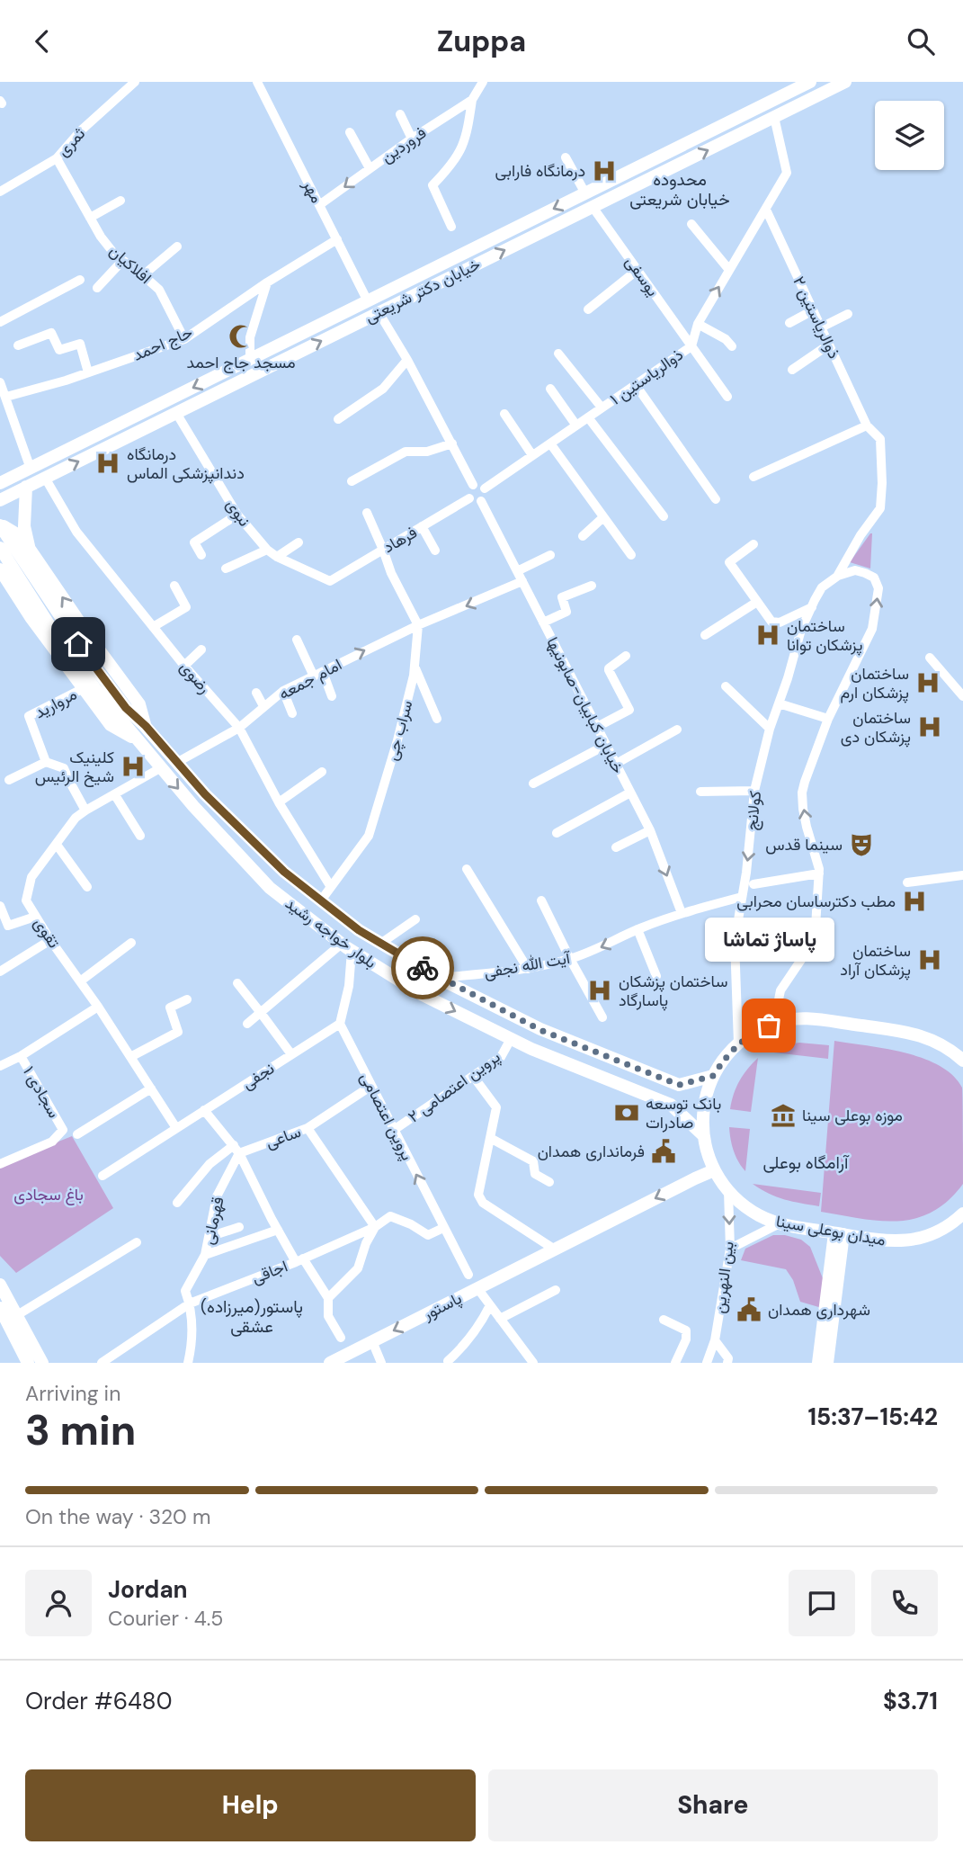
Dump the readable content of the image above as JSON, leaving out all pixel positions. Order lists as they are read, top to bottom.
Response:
{
  "streets": {
    "main road": [
      "خیابان دکتر شریعتی",
      "بلوار خواجه رشید",
      "میدان بوعلی سینا",
      "پاستور"
    ],
    "street": [
      "ثمری",
      "فروردین",
      "مهر",
      "افلاکیان",
      "یوسفی",
      "ذوالریاستین ۲",
      "حاج احمد",
      "ذوالریاستین ۱",
      "نبوی",
      "فرهاد",
      "رضوی",
      "امام جمعه",
      "مروارید",
      "خیابان کبابیان-صابونیها",
      "سراب چی",
      "کولانج",
      "تقوی",
      "آیت الله نجفی",
      "نجفی",
      "پروین اعتصامی ۲",
      "سجادی ۱",
      "پروین اعتصامی",
      "ساعی",
      "قهرمانی",
      "اجاقی",
      "بین النهرین"
    ]
  },
  "crossings": [
    ["ثمری", "افلاکیان"],
    ["فروردین", "مهر"],
    ["مهر", "خیابان دکتر شریعتی"],
    ["مهر", "حاج احمد"],
    ["افلاکیان", "حاج احمد"],
    ["یوسفی", "خیابان دکتر شریعتی"],
    ["یوسفی", "ذوالریاستین ۱"],
    ["خیابان دکتر شریعتی", "ذوالریاستین ۱"],
    ["خیابان دکتر شریعتی", "نبوی"],
    ["خیابان دکتر شریعتی", "رضوی"],
    ["ذوالریاستین ۲", "ذوالریاستین ۱"],
    ["ذوالریاستین ۱", "فرهاد"],
    ["ذوالریاستین ۱", "خیابان کبابیان-صابونیها"],
    ["نبوی", "فرهاد"],
    ["فرهاد", "خیابان کبابیان-صابونیها"],
    ["رضوی", "امام جمعه"],
    ["رضوی", "سراب چی"],
    ["امام جمعه", "خیابان کبابیان-صابونیها"],
    ["امام جمعه", "سراب چی"],
    ["امام جمعه", "بلوار خواجه رشید"],
    ["خیابان کبابیان-صابونیها", "آیت الله نجفی"],
    ["سراب چی", "بلوار خواجه رشید"],
    ["کولانج", "آیت الله نجفی"],
    ["کولانج", "میدان بوعلی سینا"],
    ["تقوی", "بلوار خواجه رشید"],
    ["تقوی", "نجفی"],
    ["بلوار خواجه رشید", "آیت الله نجفی"],
    ["بلوار خواجه رشید", "پروین اعتصامی ۲"],
    ["بلوار خواجه رشید", "میدان بوعلی سینا"],
    ["نجفی", "پروین اعتصامی"],
    ["پروین اعتصامی ۲", "پروین اعتصامی"],
    ["پروین اعتصامی", "ساعی"],
    ["پروین اعتصامی", "اجاقی"],
    ["ساعی", "قهرمانی"],
    ["قهرمانی", "اجاقی"],
    ["میدان بوعلی سینا", "بین النهرین"],
    ["میدان بوعلی سینا", "پاستور"]
  ],
  "one_way": ["پاستور"],
  "districts": ["محدوده خیابان شریعتی", "آرامگاه بوعلی", "(پاستور(میرزاده عشقی"],
  "parks": ["باغ سجادی"],
  "places": {
    "hospital": [
      "درمانگاه فارابی",
      "درمانگاه دندانپزشکی الماس",
      "ساختمان پزشکان توانا",
      "ساختمان پزشکان ارم",
      "ساختمان پزشکان دی",
      "کلینیک شیخ الرئیس",
      "مطب دکترساسان محرابی",
      "ساختمان پزشکان آراد",
      "ساختمان پزشکان پاسارگاد"
    ],
    "mosque": ["مسجد جاج احمد"],
    "theatre": ["سینما قدس"],
    "other": ["پاساژ تماشا"],
    "bank": ["بانک توسعه صادرات"],
    "museum": ["موزه بوعلی سینا"],
    "public building": ["فرمانداری همدان", "شهرداری همدان"]
  },
  "page": {
    "header": "Zuppa",
    "bubble": "پاساژ تماشا",
    "heading": ["3 min", "Arriving in", "15:37–15:42"],
    "panel": [
      "Jordan",
      "Courier · 4.5",
      "Order #6480",
      "$3.71"
    ],
    "bar": "On the way · 320 m",
    "buttons": ["Help", "Share"]
  }
}
